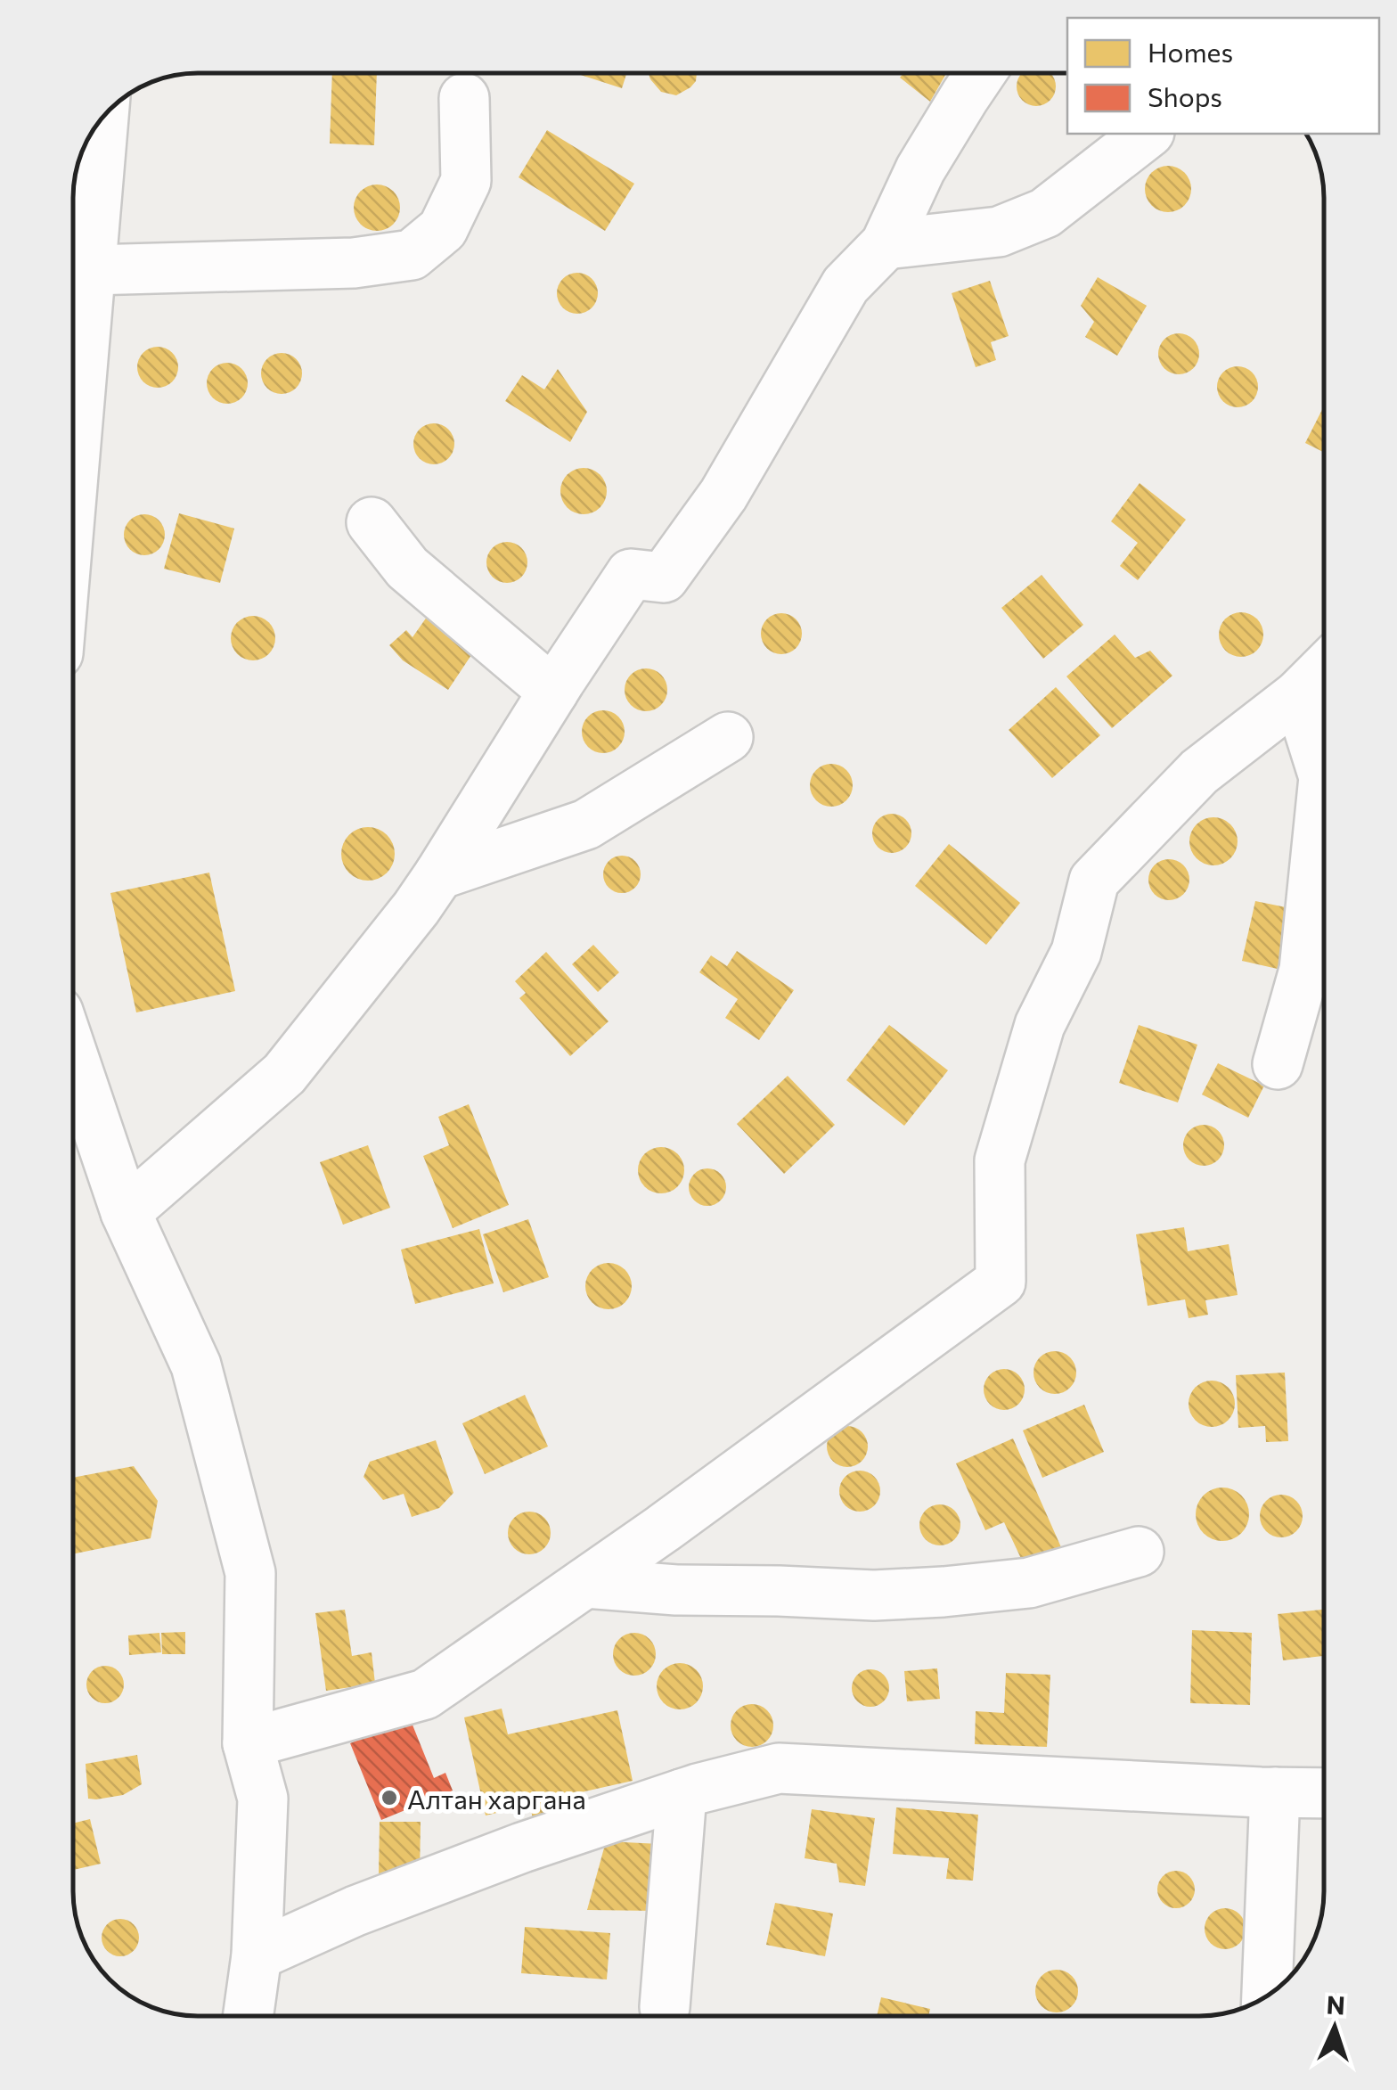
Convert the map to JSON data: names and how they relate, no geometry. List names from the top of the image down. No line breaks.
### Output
{"places":["Алтан харгана"],"legend":["Homes","Shops"],"north":"top"}
